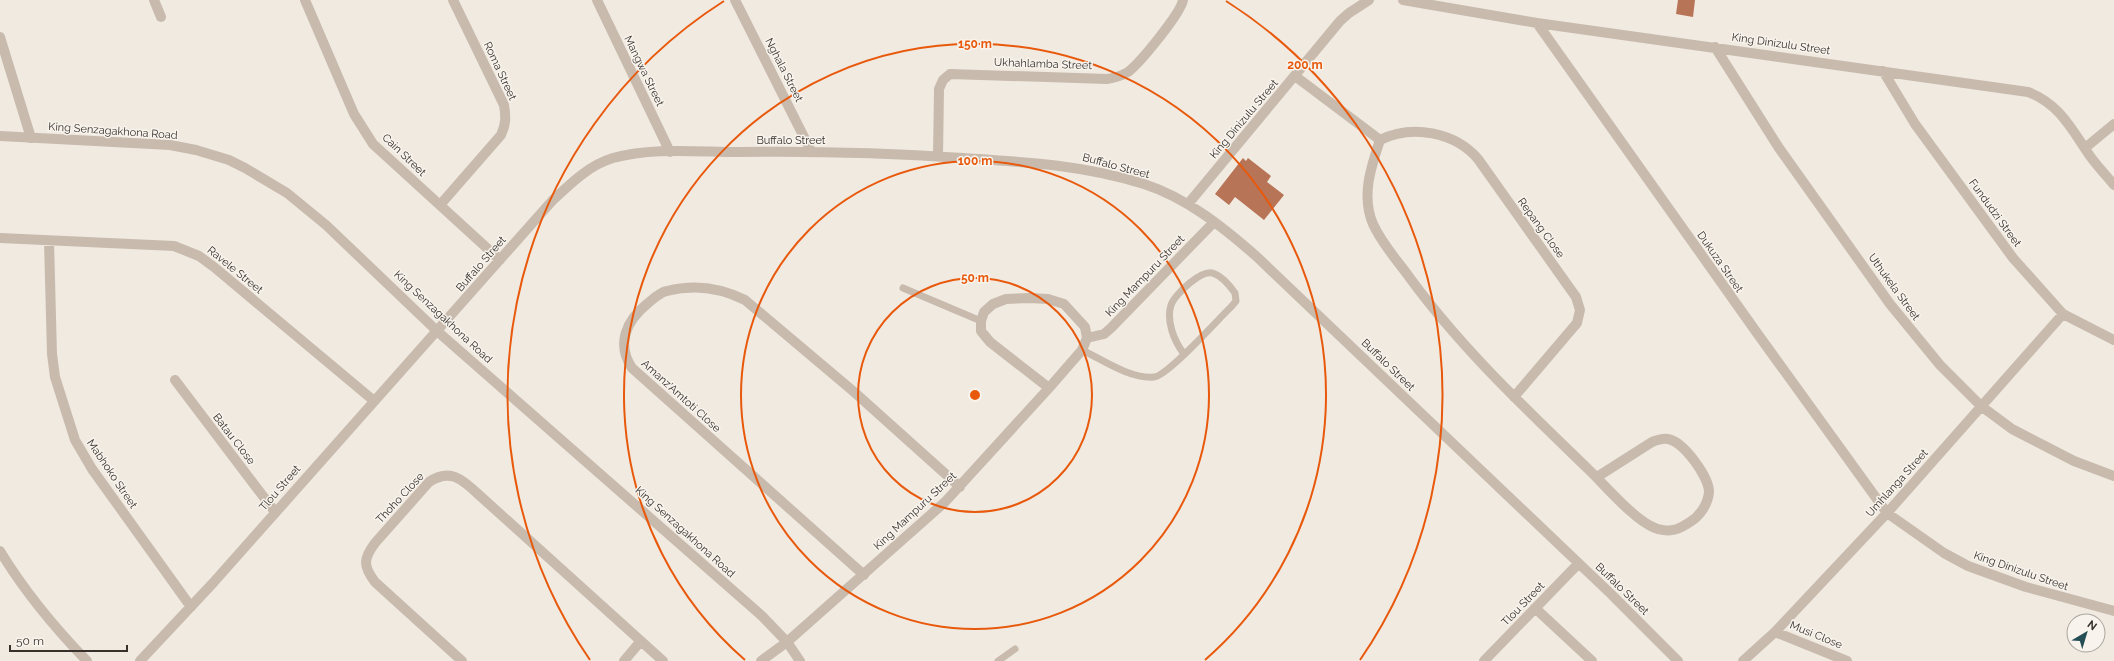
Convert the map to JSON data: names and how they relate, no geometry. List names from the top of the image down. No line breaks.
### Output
{"streets":{"street":["King Dinizulu Street","Ukhahlamba Street","Nghala Street","Roma Street","Mangwa Street","King Senzagakhona Road","Buffalo Street","Cain Street","Fundudzi Street","Repang Close","Dukuza Street","Ravele Street","King Mampuru Street","Uthukela Street","Amanz'Amtoti Close","Batau Close","Mabhoko Street","Umhlanga Street","Tlou Street","Thoho Close","Musi Close"]},"crossings":[["King Dinizulu Street","Buffalo Street"],["King Dinizulu Street","Fundudzi Street"],["King Dinizulu Street","Dukuza Street"],["King Dinizulu Street","Uthukela Street"],["King Dinizulu Street","Umhlanga Street"],["Ukhahlamba Street","Buffalo Street"],["Nghala Street","Buffalo Street"],["Roma Street","Cain Street"],["Mangwa Street","Buffalo Street"],["King Senzagakhona Road","Buffalo Street"],["King Senzagakhona Road","King Mampuru Street"],["King Senzagakhona Road","Tlou Street"],["Buffalo Street","Cain Street"],["Buffalo Street","King Mampuru Street"],["Buffalo Street","Tlou Street"],["Fundudzi Street","Umhlanga Street"],["Dukuza Street","Umhlanga Street"],["Ravele Street","Mabhoko Street"],["Ravele Street","Tlou Street"],["King Mampuru Street","Amanz'Amtoti Close"],["Uthukela Street","Umhlanga Street"],["Batau Close","Tlou Street"],["Mabhoko Street","Tlou Street"],["Umhlanga Street","Musi Close"]],"scale_bar":"50 m","north":"top right","rings":["150 m","200 m","100 m","50 m"]}
